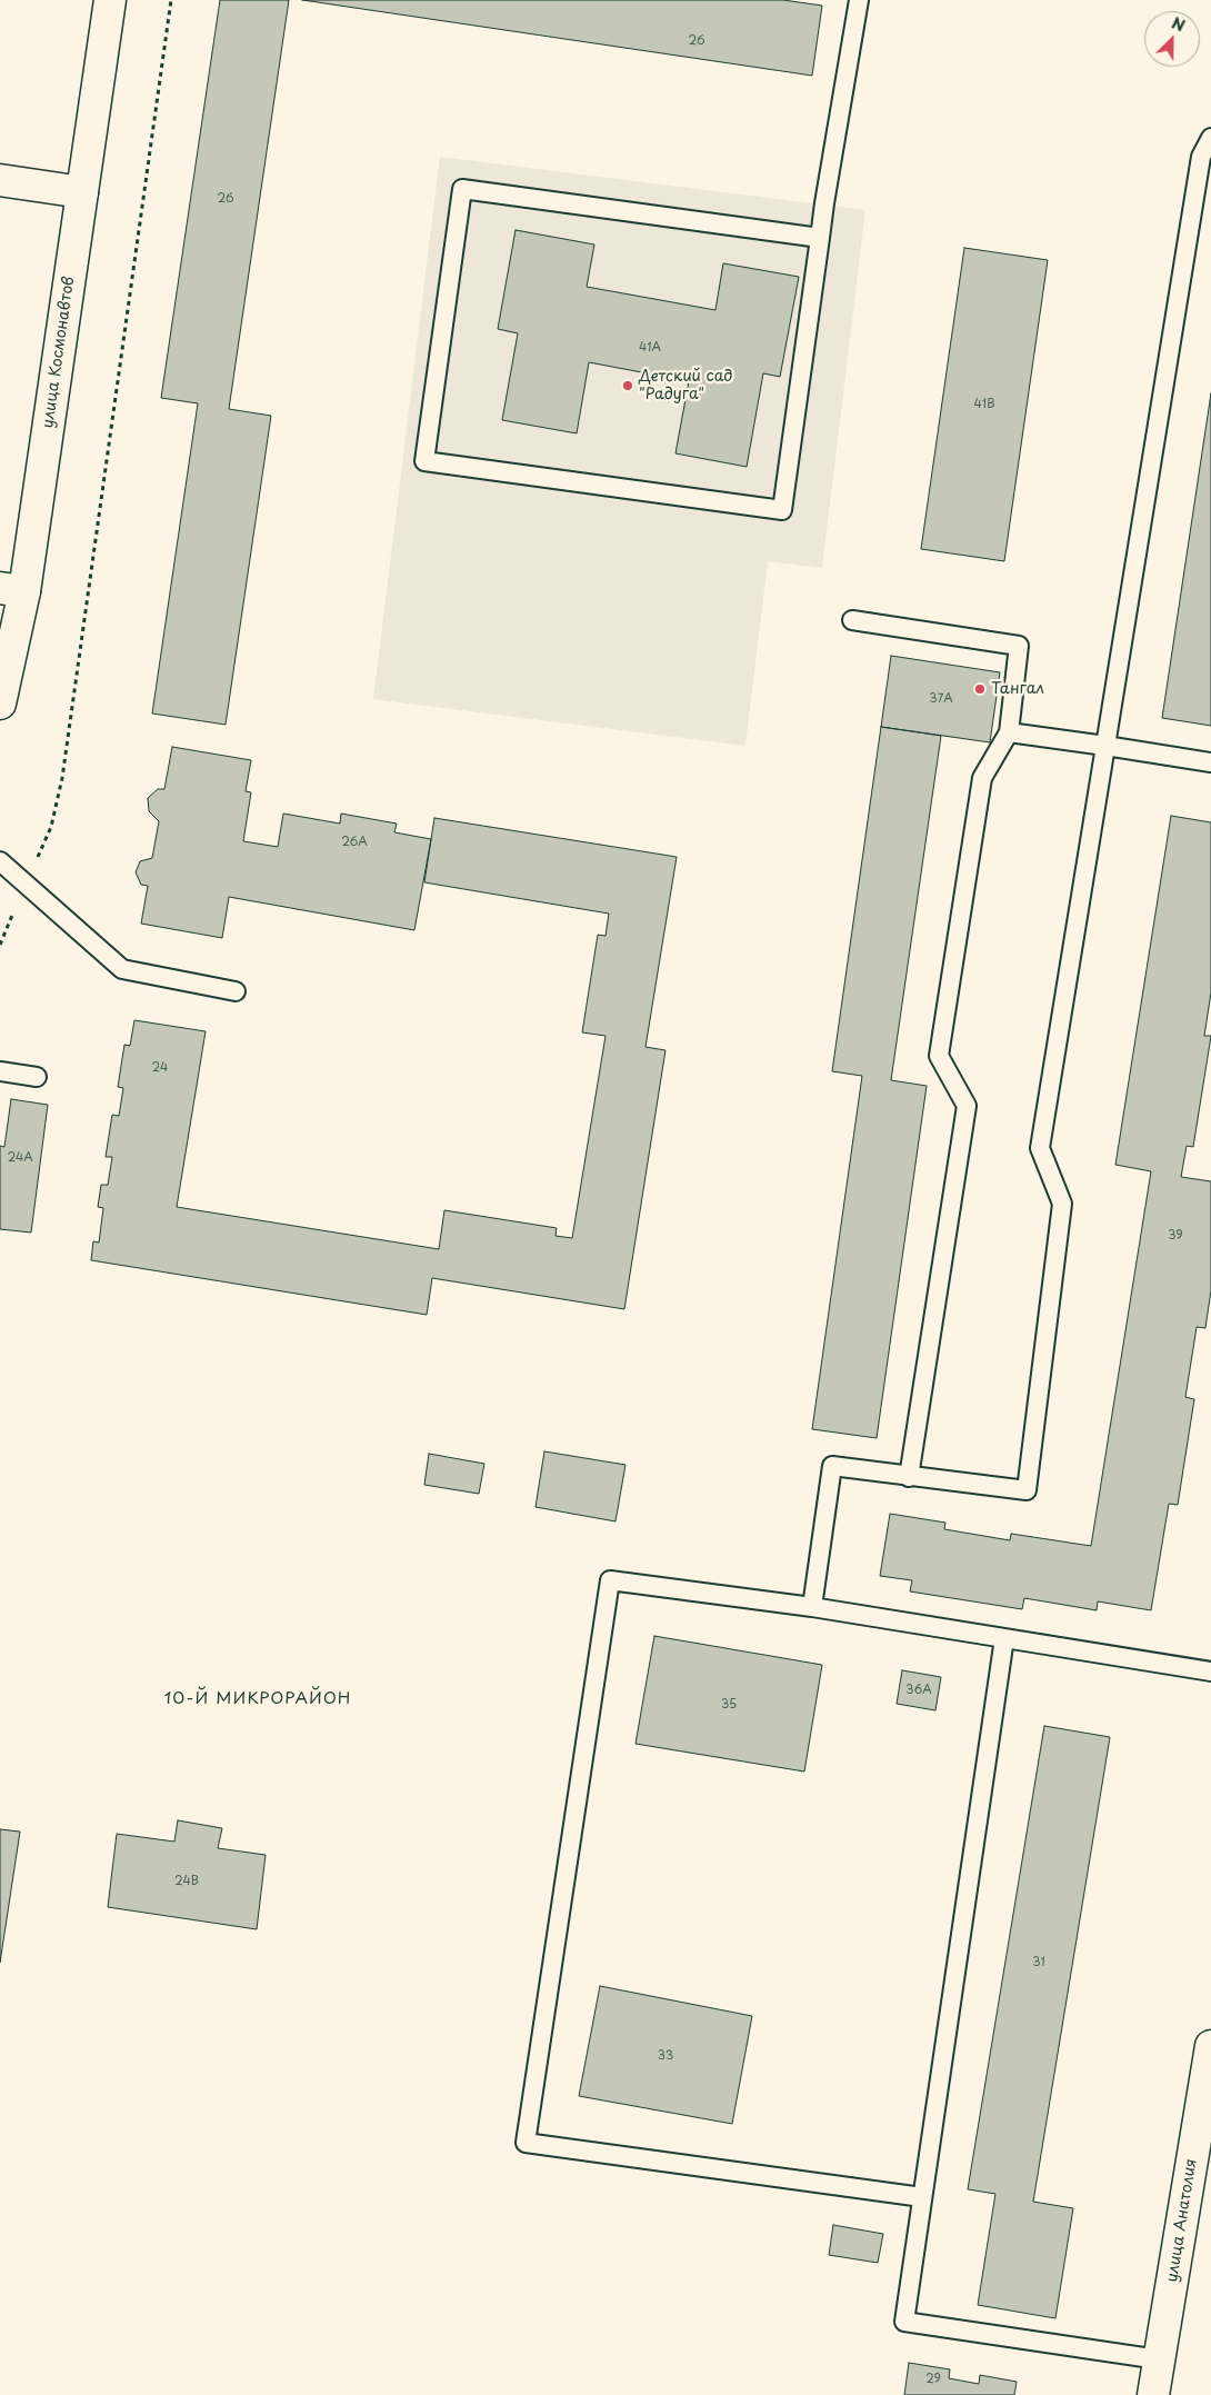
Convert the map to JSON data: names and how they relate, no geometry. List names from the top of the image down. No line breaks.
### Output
{"streets":{"street":["улица Космонавтов","улица Анатолия"]},"districts":["10-Й МИКРОРАЙОН"],"places":["Детский сад \"Радуга\"","Тангал"],"house_numbers":["26","26","41А","41В","37А","26А","24","24А","39","36А","35","24В","31","33","29"],"north":"top right"}
